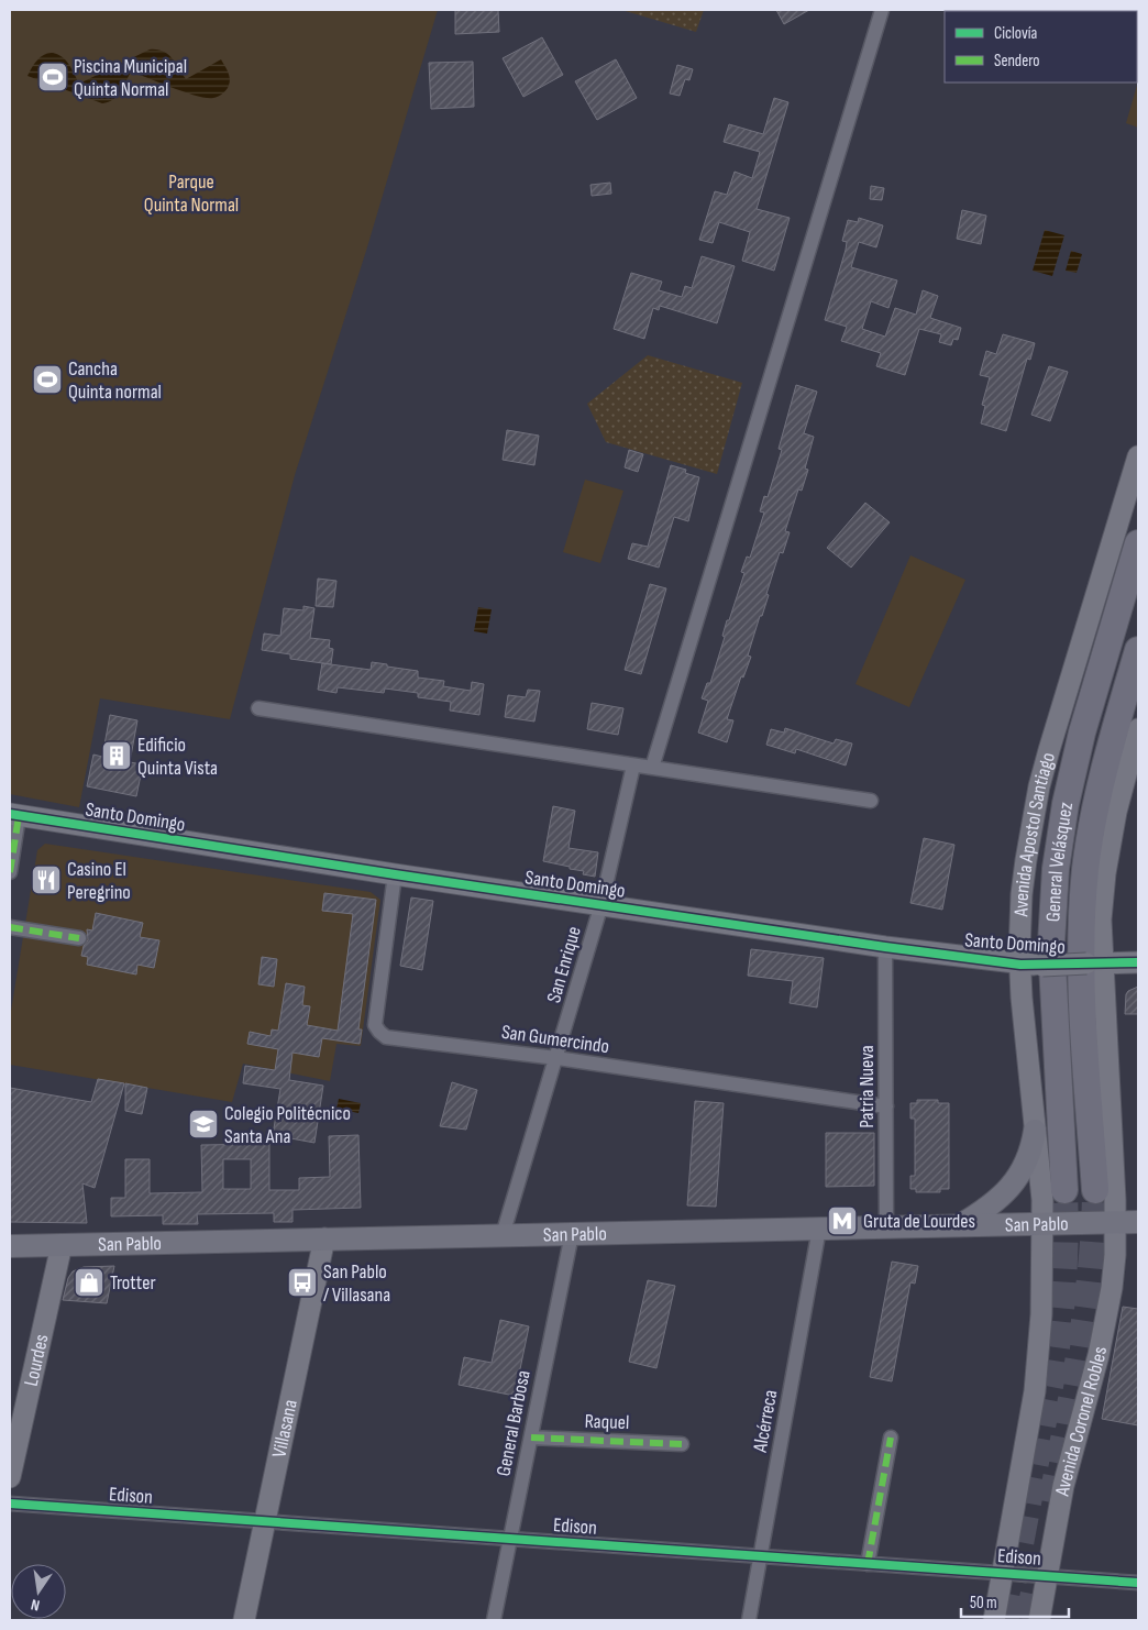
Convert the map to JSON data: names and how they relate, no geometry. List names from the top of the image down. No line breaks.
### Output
{"streets":{"highway":["General Velásquez"],"main road":["Santo Domingo","Avenida Apostol Santiago","San Pablo","Lourdes","Avenida Coronel Robles","Villasana"],"street":["San Enrique","San Gumercindo","Patria Nueva","Alcérreca","Raquel","General Barbosa","Edison"]},"crossings":[["Santo Domingo","Avenida Apostol Santiago"],["Santo Domingo","San Enrique"],["Santo Domingo","San Gumercindo"],["Santo Domingo","Patria Nueva"],["Avenida Apostol Santiago","San Pablo"],["San Enrique","San Gumercindo"],["San Enrique","San Pablo"],["San Gumercindo","Patria Nueva"],["Patria Nueva","San Pablo"],["San Pablo","Lourdes"],["San Pablo","Alcérreca"],["San Pablo","Avenida Coronel Robles"],["San Pablo","General Barbosa"],["San Pablo","Villasana"],["Alcérreca","Edison"],["Avenida Coronel Robles","Edison"],["Raquel","General Barbosa"],["General Barbosa","Edison"],["Villasana","Edison"]],"parks":["Parque Quinta Normal"],"places":{"sports":["Piscina Municipal Quinta Normal","Cancha Quinta normal"],"building":["Edificio Quinta Vista"],"restaurant":["Casino El Peregrino"],"school or university":["Colegio Politécnico Santa Ana"],"metro station":["Gruta de Lourdes"],"shop":["Trotter"],"bus stop":["San Pablo / Villasana"]},"legend":["Ciclovía","Sendero"],"scale_bar":"50 m","north":"bottom"}
